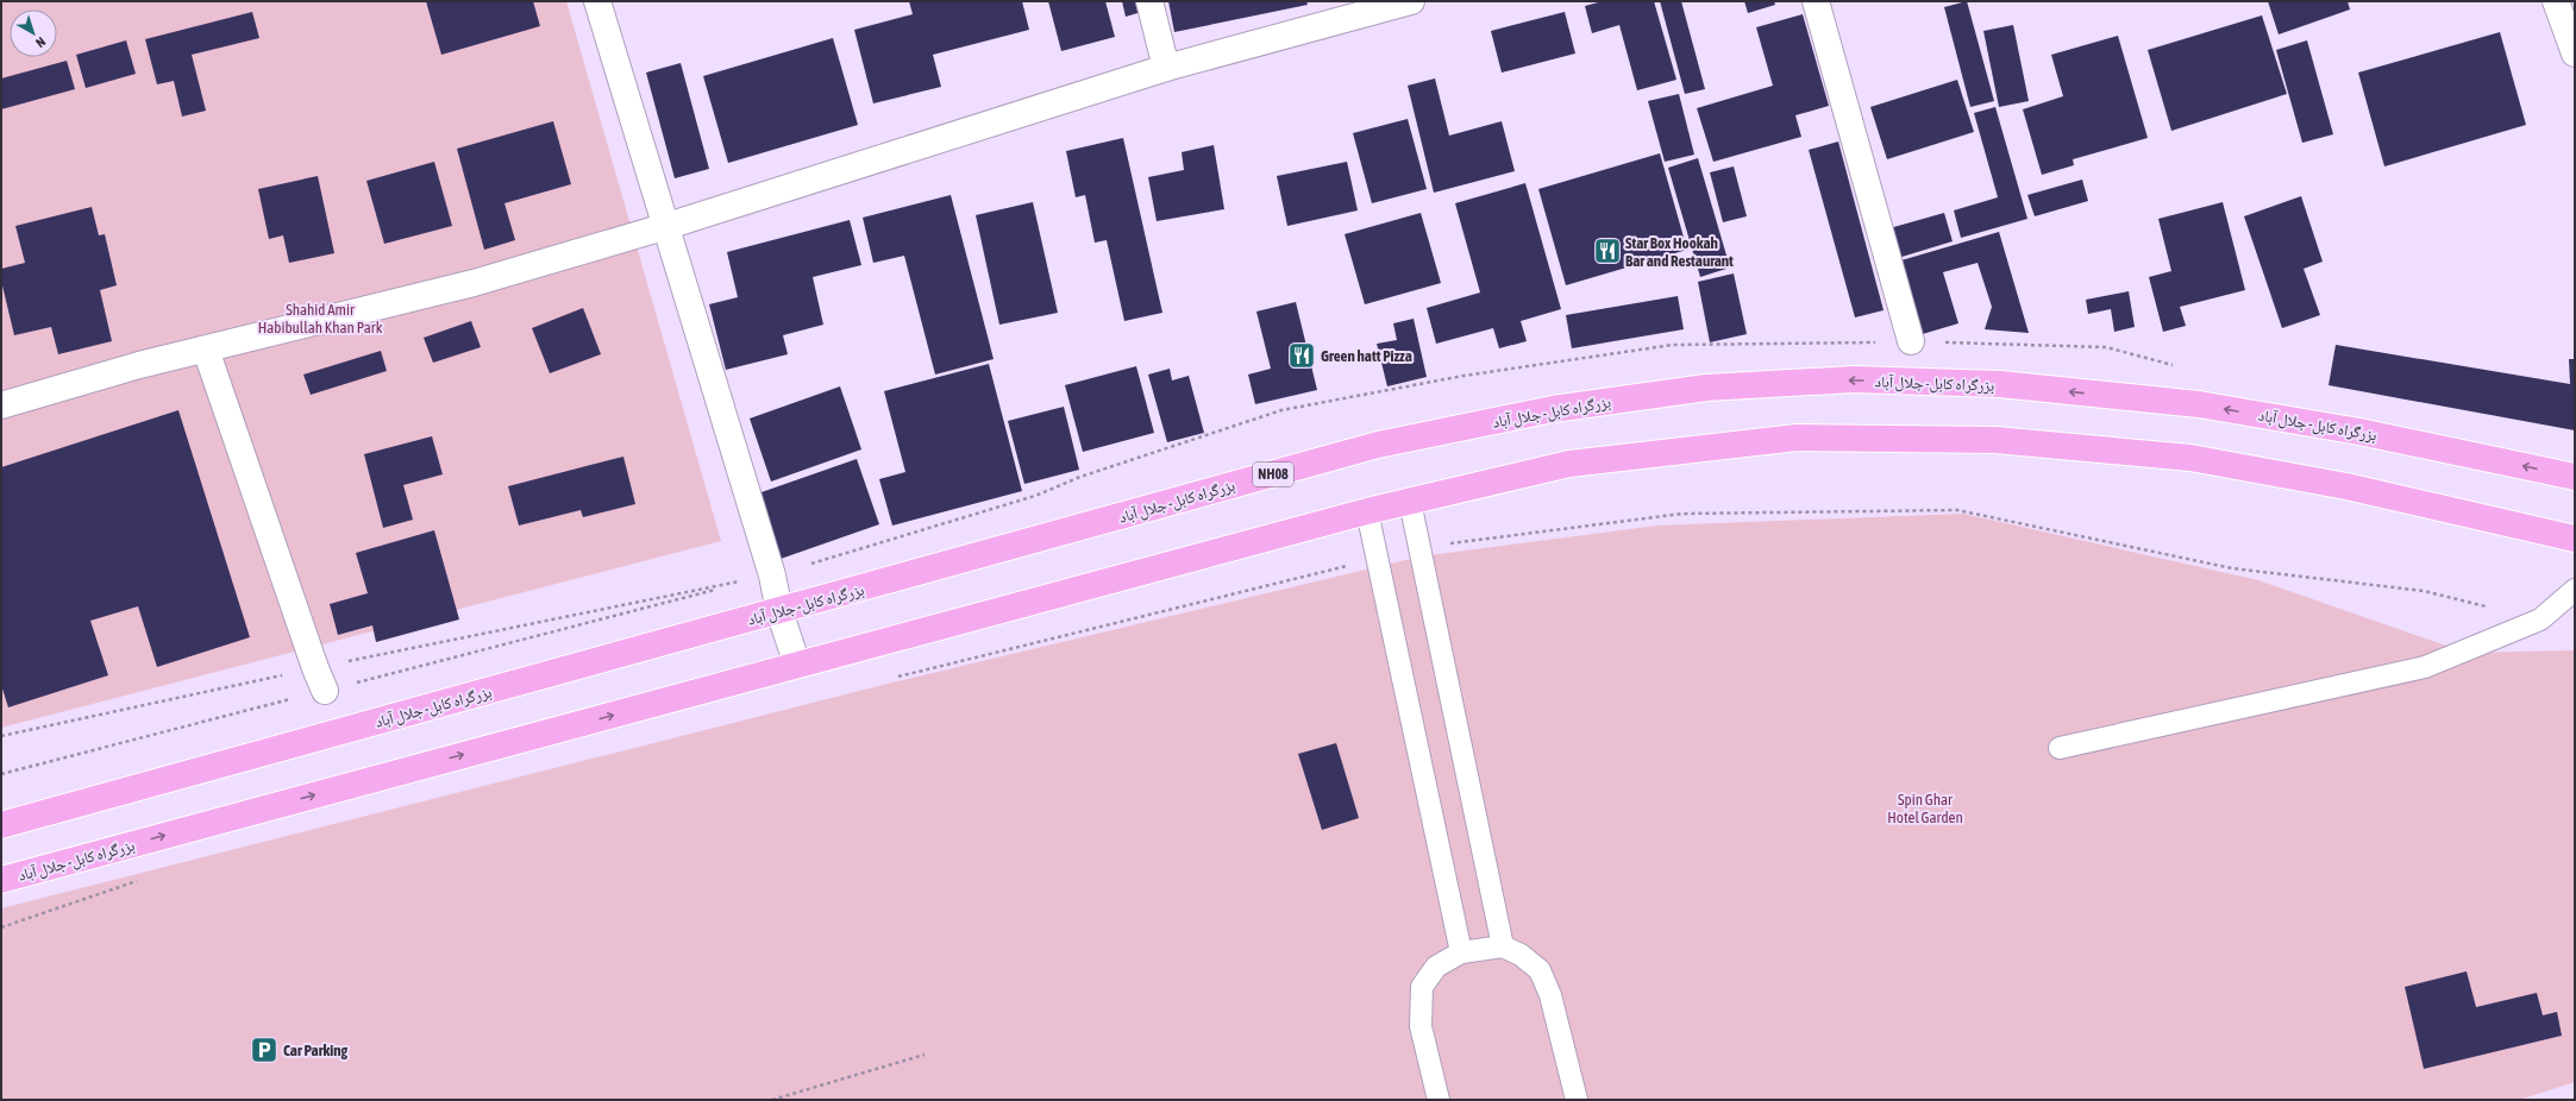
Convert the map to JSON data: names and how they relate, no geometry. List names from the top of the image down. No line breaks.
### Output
{"streets":{"highway":["بزرگراه کابل- جلال آباد","NH08"]},"parks":["Shahid Amir Habibullah Khan Park","Spin Ghar Hotel Garden"],"places":{"restaurant":["Star Box Hookah Bar and Restaurant","Green hatt Pizza"],"parking":["Car Parking"]},"north":"bottom right"}
